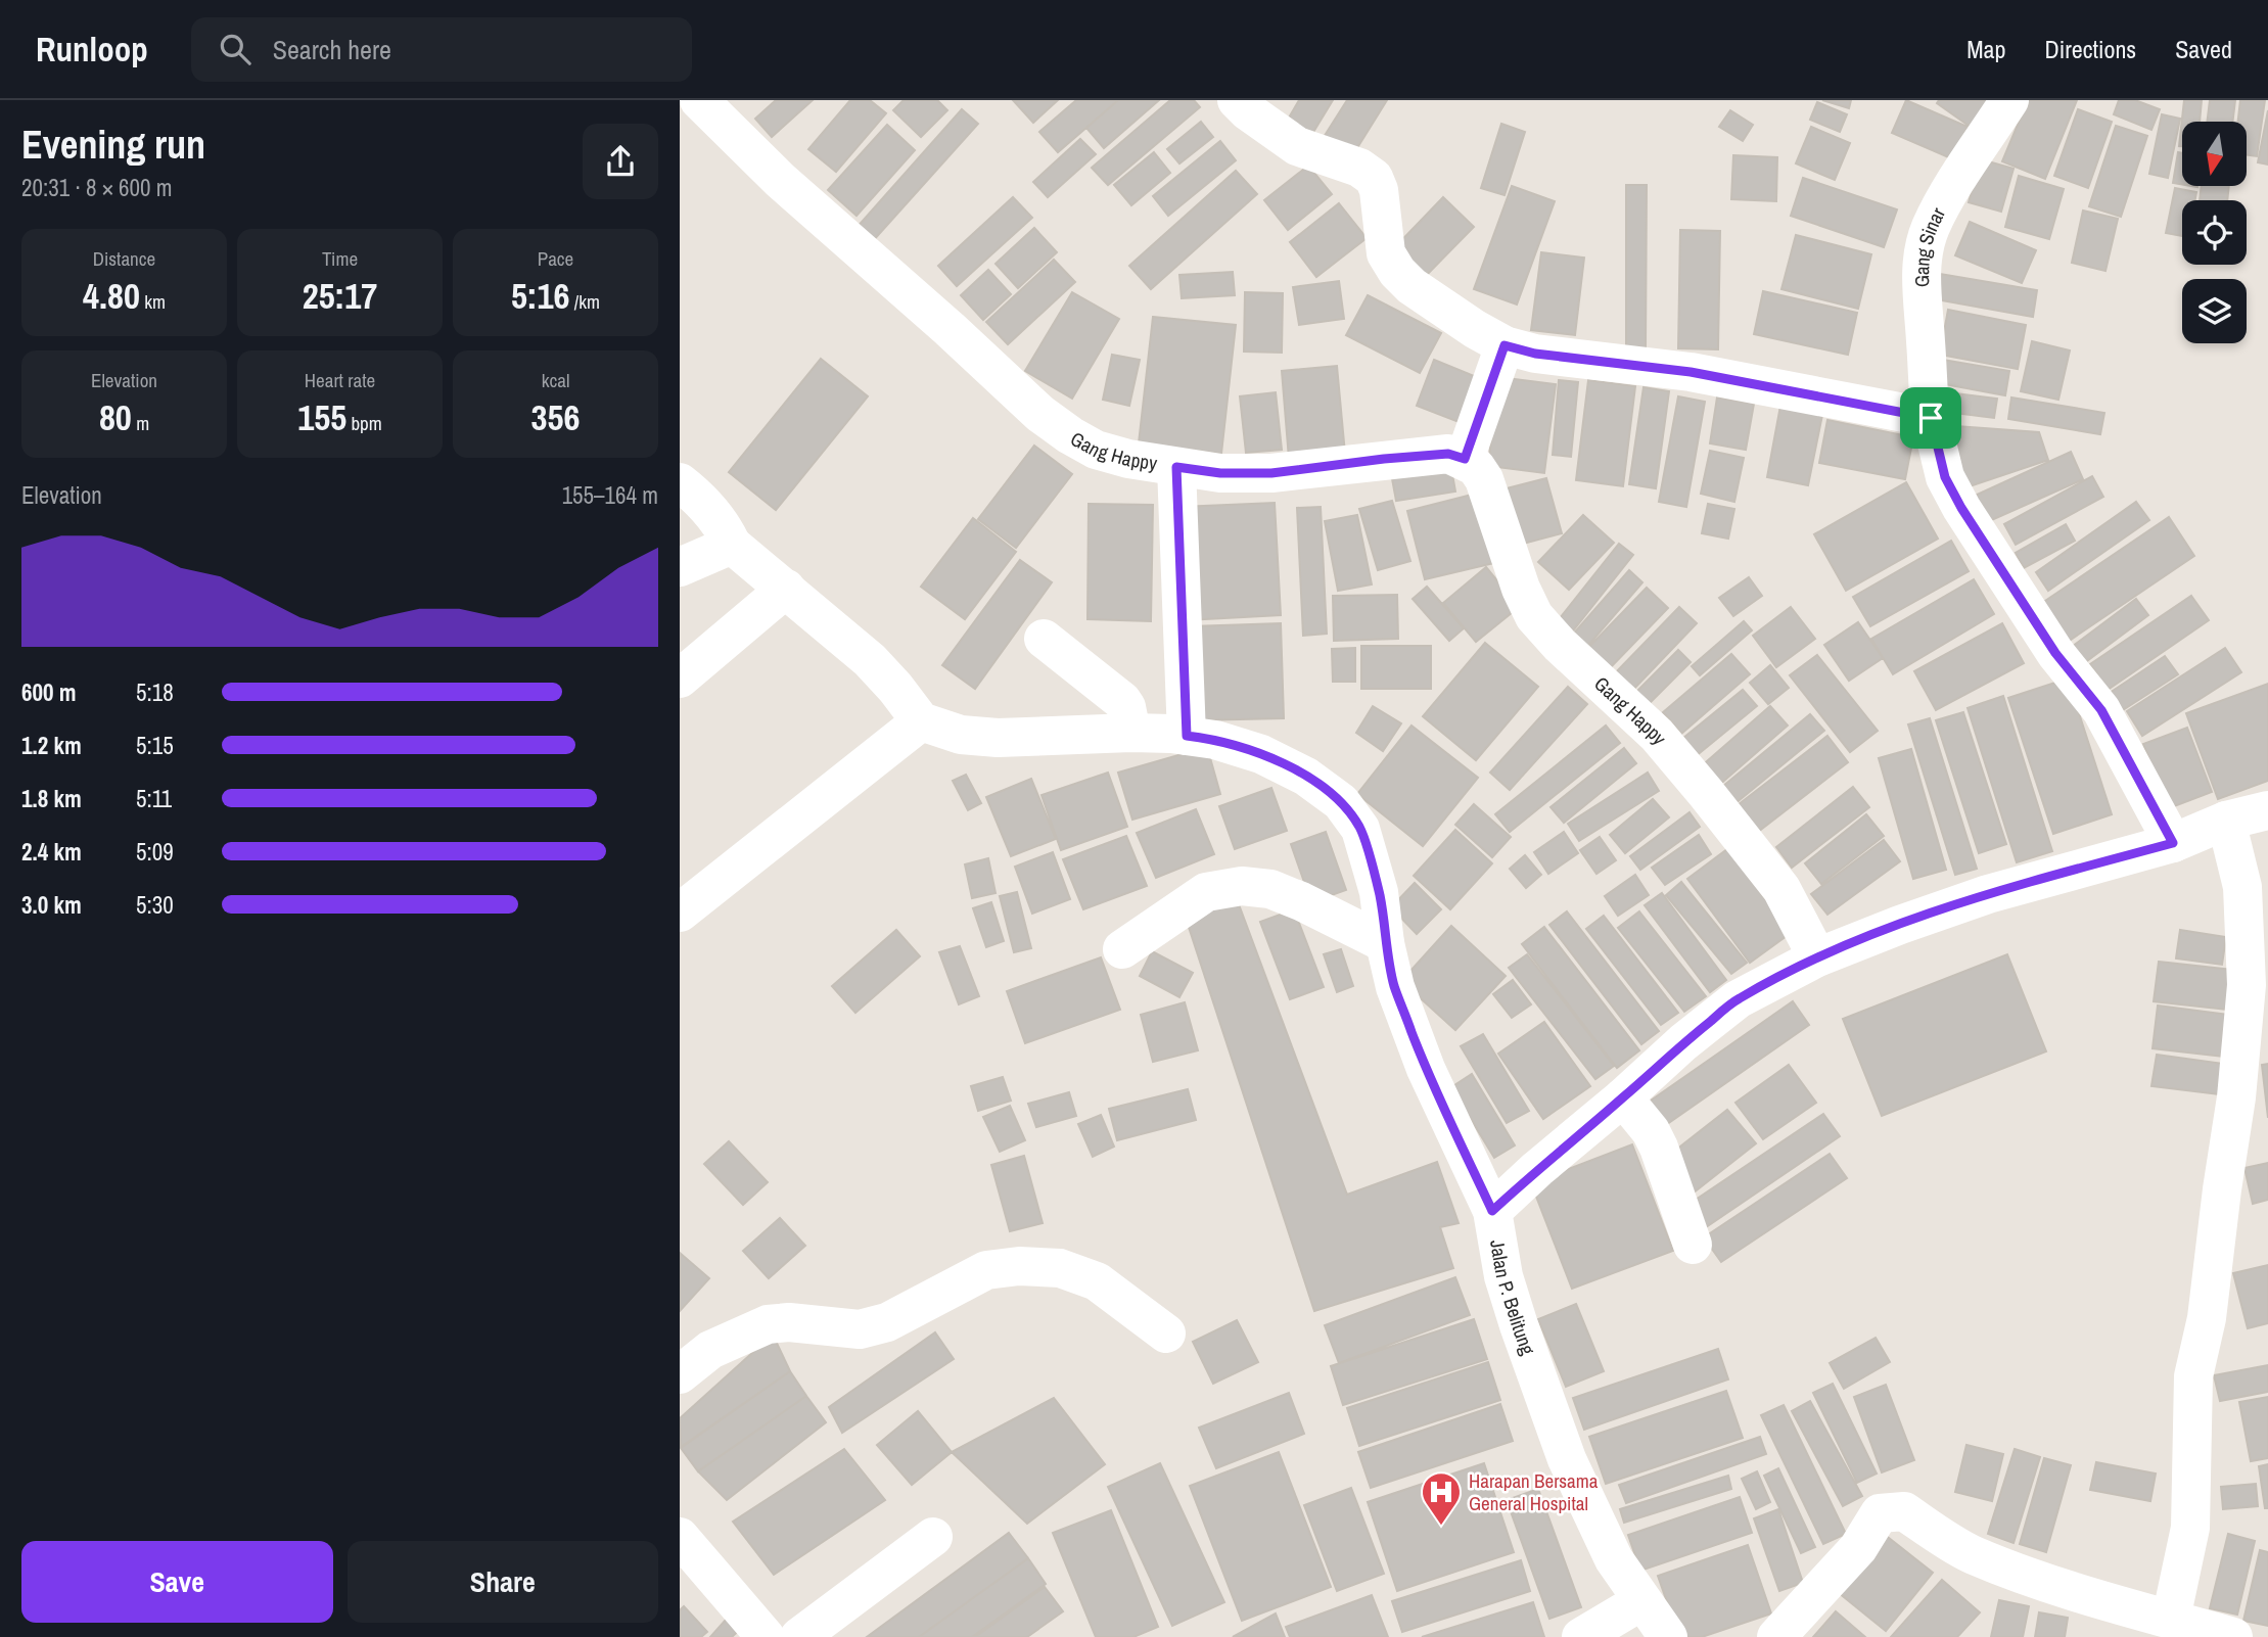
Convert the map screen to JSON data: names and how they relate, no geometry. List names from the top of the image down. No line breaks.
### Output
{"streets":{"street":["Gang Sinar","Gang Happy","Jalan P. Belitung"]},"crossings":[["Gang Sinar","Jalan P. Belitung"],["Gang Happy","Jalan P. Belitung"]],"places":{"hospital":["Harapan Bersama General Hospital"]},"north":"bottom","page":{"header":"Runloop","search":"Search here","nav":["Map","Directions","Saved"],"heading":["Evening run","20:31 · 8 × 600 m"],"stats":[["Distance","4.80 km"],["Time","25:17"],["Pace","5:16 /km"],["Elevation","80 m"],["Heart rate","155 bpm"],["kcal","356"]],"chart":["Elevation","155–164 m"],"list":[{"name":"600 m","note":"5:18"},{"name":"1.2 km","note":"5:15"},{"name":"1.8 km","note":"5:11"},{"name":"2.4 km","note":"5:09"},{"name":"3.0 km","note":"5:30"}],"buttons":["Save","Share"]}}
